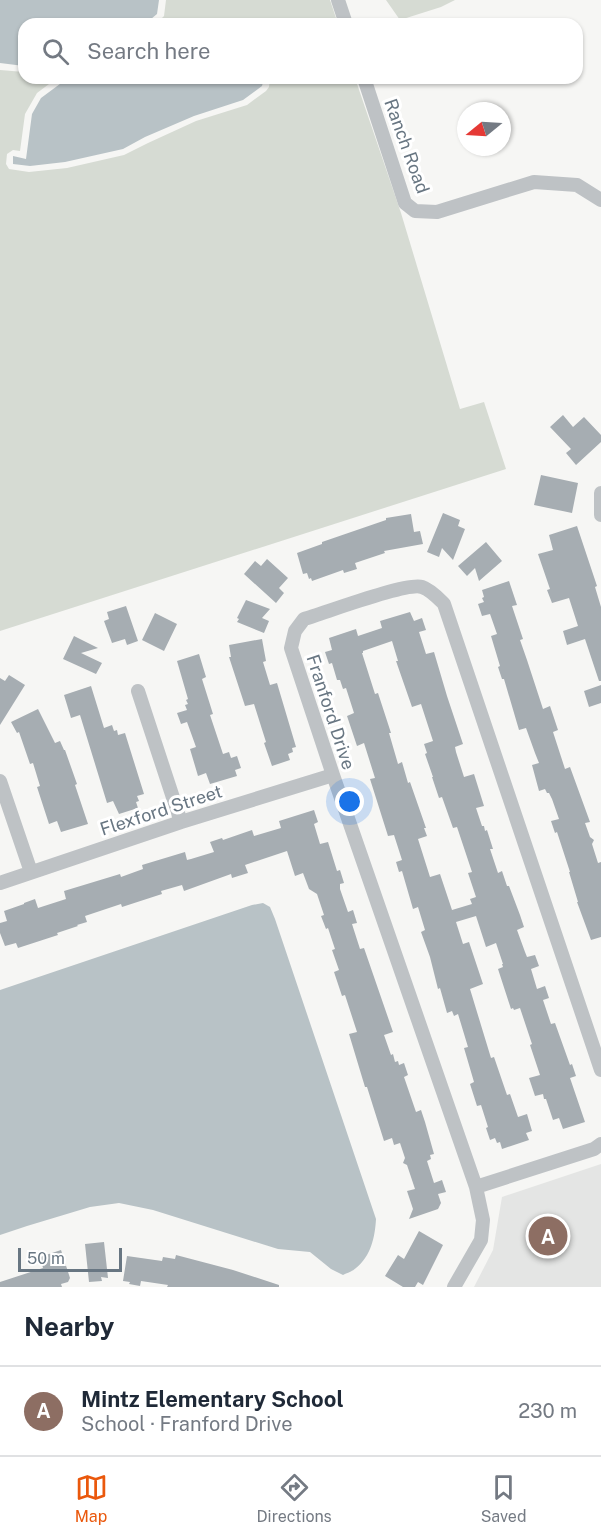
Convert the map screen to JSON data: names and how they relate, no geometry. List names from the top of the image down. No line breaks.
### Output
{"streets":{"street":["Ranch Road","Franford Drive","Flexford Street"]},"crossings":[["Franford Drive","Flexford Street"]],"scale_bar":"50 m","north":"left","page":{"search":"Search here","pins":"A","scale":"50 m","heading":"Nearby","list":[{"mark":"A","name":"Mintz Elementary School","note":"School · Franford Drive","value":"230 m"}],"nav":["Map","Directions","Saved"]}}
